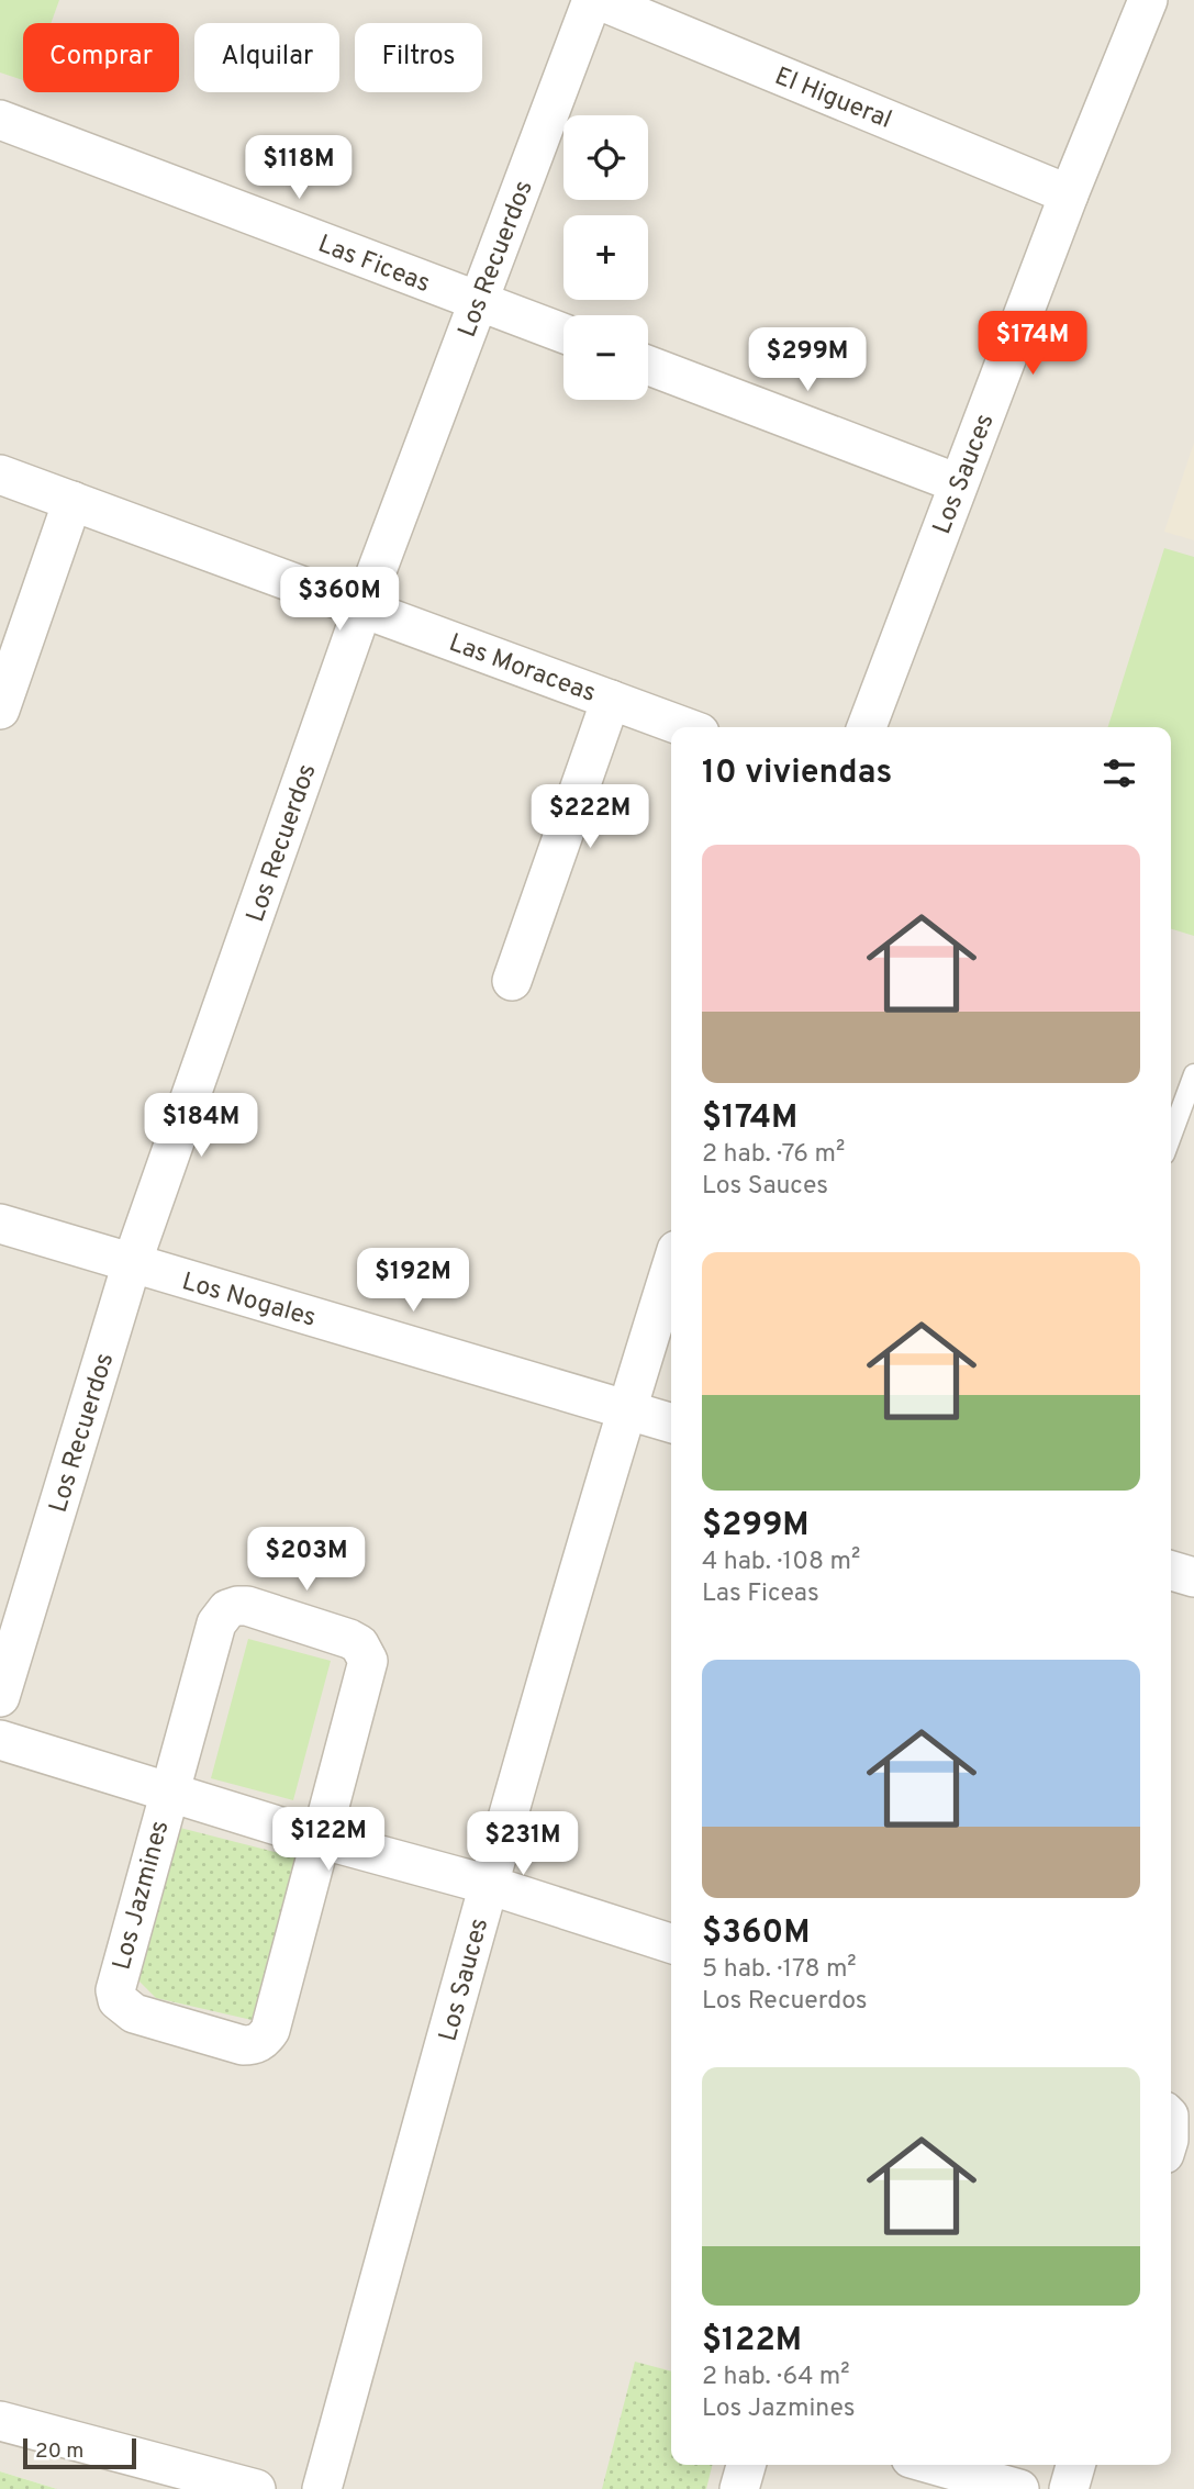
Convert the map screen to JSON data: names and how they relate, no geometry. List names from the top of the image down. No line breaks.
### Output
{"streets":{"street":["El Higueral","Los Recuerdos","Las Ficeas","Los Sauces","Las Moraceas","Los Nogales","Los Jazmines"]},"crossings":[["El Higueral","Los Sauces"],["Los Recuerdos","Las Ficeas"],["Los Recuerdos","Las Moraceas"],["Los Recuerdos","Los Nogales"],["Los Sauces","Los Nogales"],["Los Sauces","Los Jazmines"]],"scale_bar":"20 m","page":{"chip":["Comprar","Alquilar","Filtros"],"map_buttons":["+","−"],"price":["$118M","$174M","$299M","$360M","$222M","$184M","$192M","$203M","$122M","$231M"],"heading":"10 viviendas","list":[{"name":"$174M","note":"2 hab. · 76 m² · Los Sauces"},{"name":"$299M","note":"4 hab. · 108 m² · Las Ficeas"},{"name":"$360M","note":"5 hab. · 178 m² · Los Recuerdos"},{"name":"$122M","note":"2 hab. · 64 m² · Los Jazmines"}],"scale":"20 m"}}
